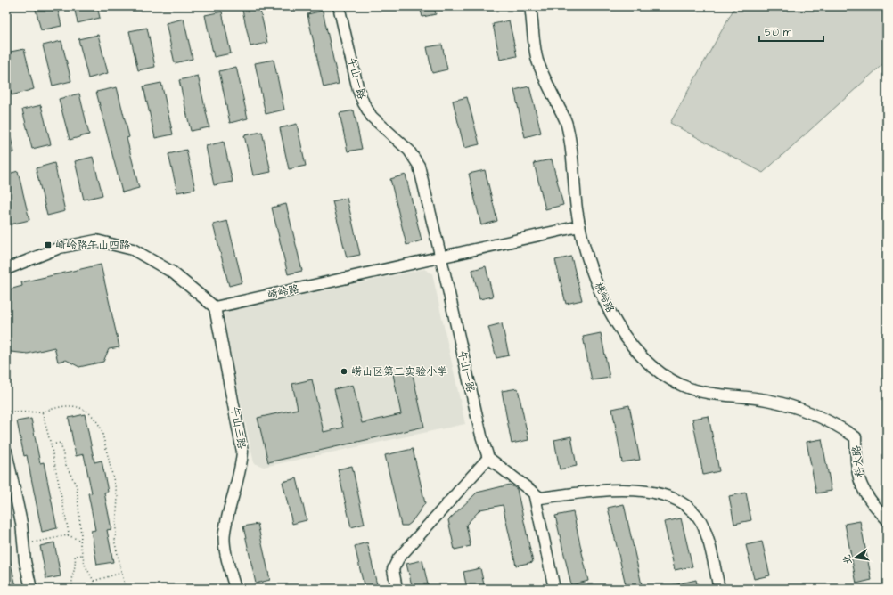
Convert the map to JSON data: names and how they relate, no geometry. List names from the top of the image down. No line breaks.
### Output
{"streets":{"street":["午山一路","崎岭路","桃岭路","午山三路","科大路"]},"crossings":[["午山一路","崎岭路"],["崎岭路","桃岭路"],["崎岭路","午山三路"],["桃岭路","科大路"]],"places":{"transit":["崎岭路午山四路"],"other":["崂山区第三实验小学"]},"scale_bar":"50 m","north":"left"}
